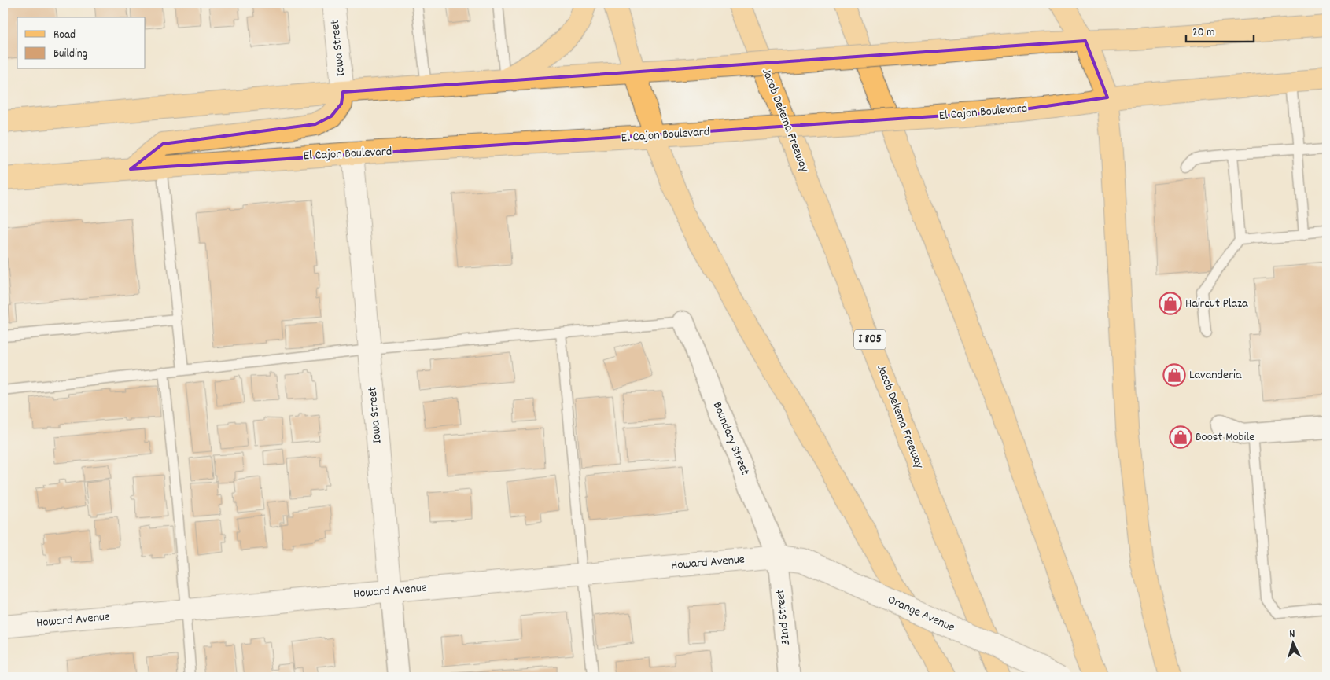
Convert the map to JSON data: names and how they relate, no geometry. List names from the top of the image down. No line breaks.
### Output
{"streets":{"main road":["El Cajon Boulevard","Jacob Dekema Freeway","I 805"],"street":["Iowa Street","Boundary Street","Howard Avenue","Orange Avenue","32nd Street"]},"crossings":[["Iowa Street","El Cajon Boulevard"],["Iowa Street","Howard Avenue"],["Boundary Street","Howard Avenue"],["Boundary Street","Orange Avenue"],["Boundary Street","32nd Street"],["Howard Avenue","Orange Avenue"],["Howard Avenue","32nd Street"],["Orange Avenue","32nd Street"]],"places":{"shop":["Haircut Plaza","Lavanderia","Boost Mobile"]},"legend":["Road","Building"],"scale_bar":"20 m","north":"top"}
